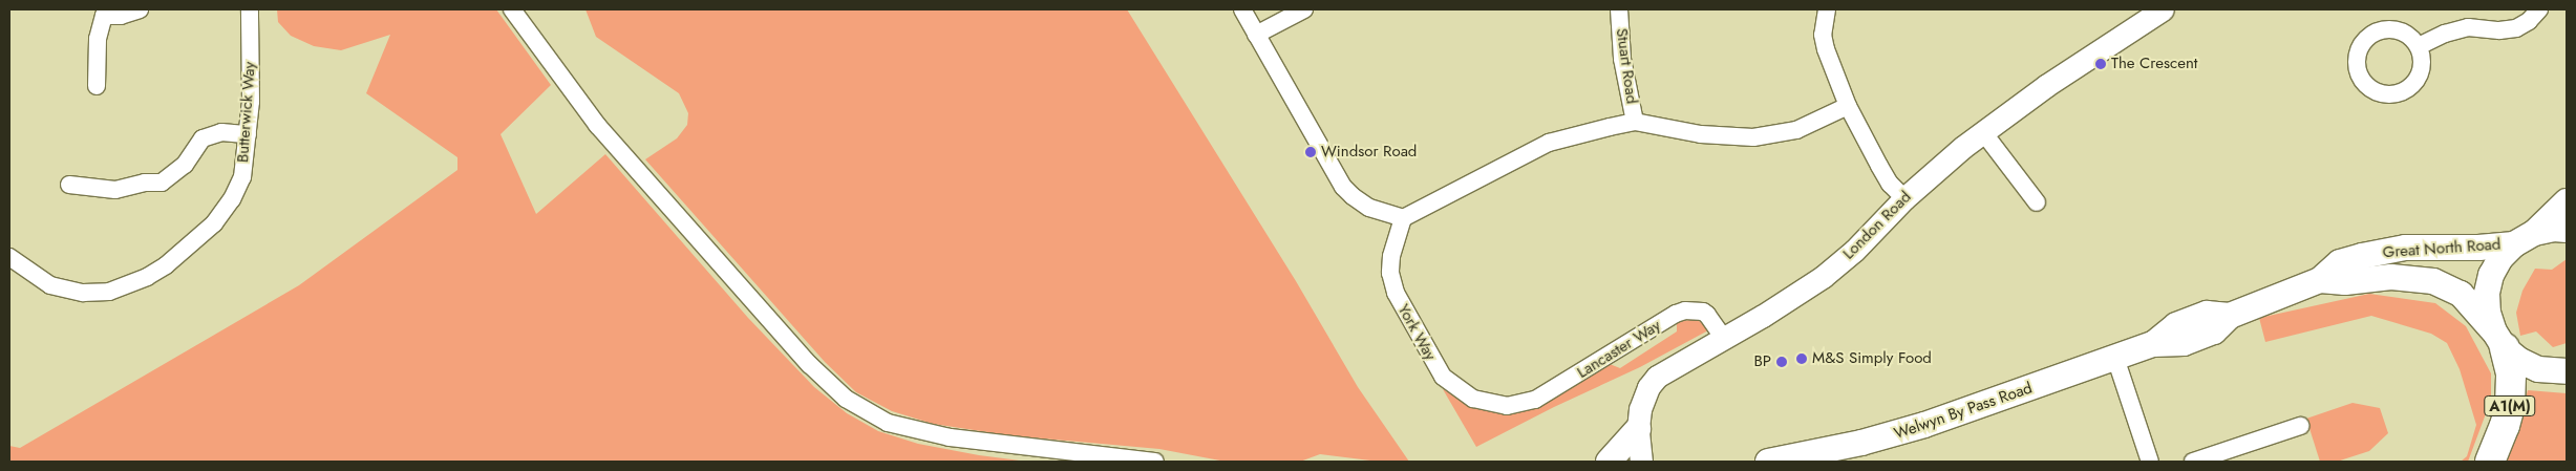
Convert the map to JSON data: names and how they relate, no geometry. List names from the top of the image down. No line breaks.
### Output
{"streets":{"highway":["A1(M)"],"main road":["Great North Road","Welwyn By Pass Road"],"street":["Stuart Road","Butterwick Way","London Road","York Way","Lancaster Way"]},"crossings":[["London Road","Lancaster Way"],["Great North Road","A1(M)"],["Great North Road","Welwyn By Pass Road"],["York Way","Lancaster Way"]],"places":["The Crescent","Windsor Road","M&S Simply Food","BP"]}
